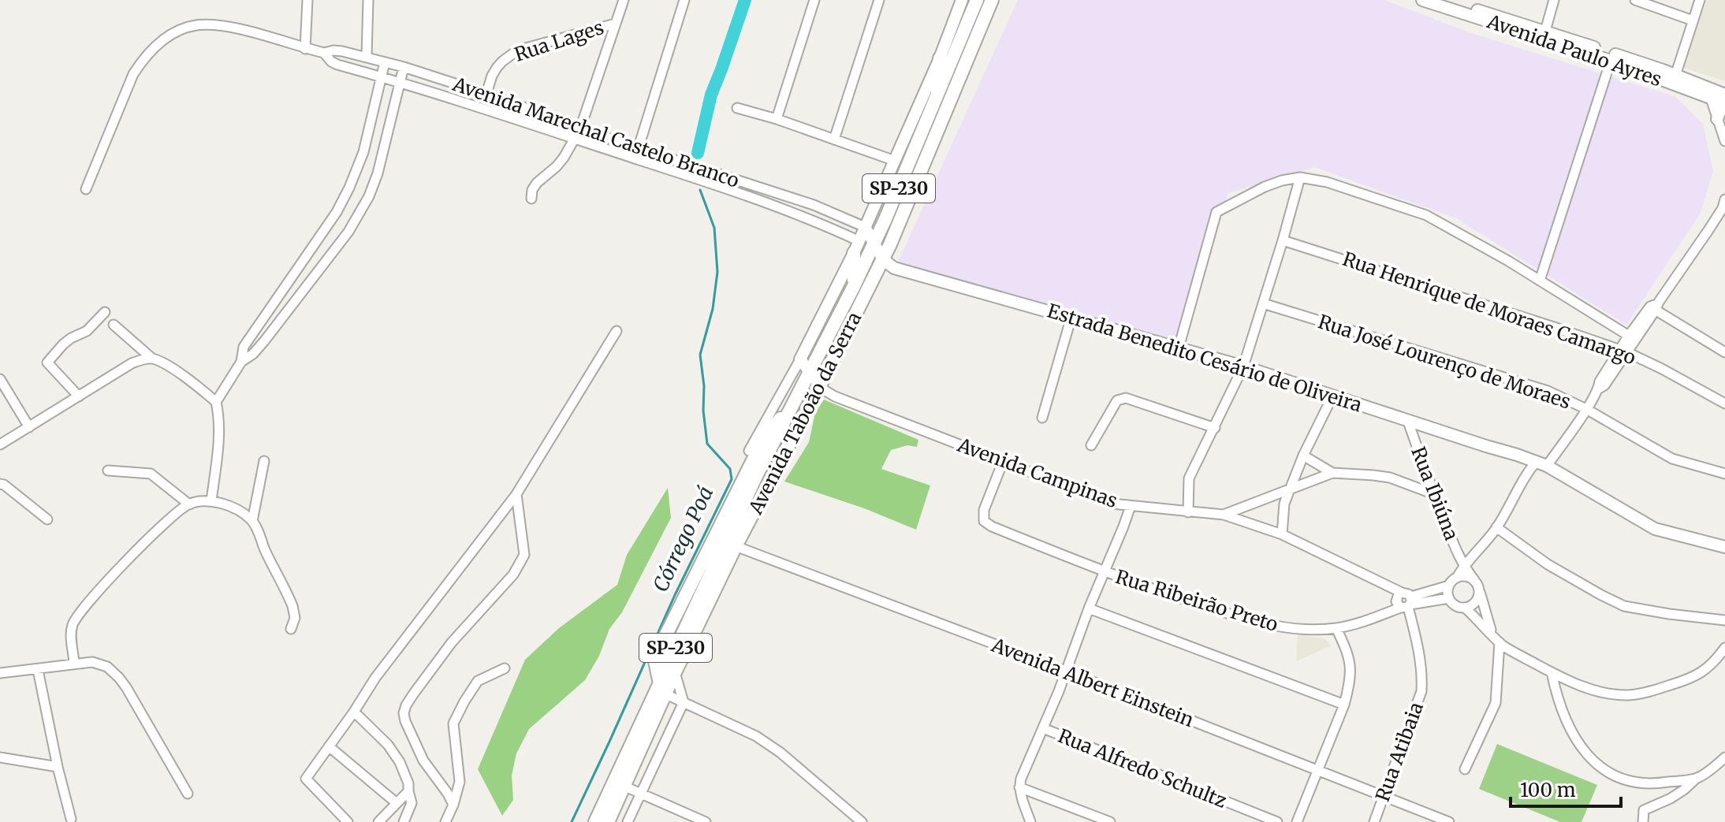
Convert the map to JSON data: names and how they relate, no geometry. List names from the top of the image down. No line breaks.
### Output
{"streets":{"highway":["SP-230","Avenida Taboão da Serra"],"main road":["Avenida Paulo Ayres","Estrada Benedito Cesário de Oliveira"],"street":["Rua Lages","Avenida Marechal Castelo Branco","Rua Henrique de Moraes Camargo","Rua José Lourenço de Moraes","Avenida Campinas","Rua Ibiúna","Rua Ribeirão Preto","Avenida Albert Einstein","Rua Atibaia","Rua Alfredo Schultz"]},"crossings":[["Rua Lages","Avenida Marechal Castelo Branco"],["Estrada Benedito Cesário de Oliveira","Avenida Taboão da Serra"],["Estrada Benedito Cesário de Oliveira","Rua Ibiúna"],["Avenida Taboão da Serra","Avenida Campinas"],["Avenida Taboão da Serra","Avenida Albert Einstein"],["Avenida Campinas","Rua Ribeirão Preto"],["Avenida Campinas","Rua Atibaia"],["Rua Ribeirão Preto","Rua Atibaia"],["Avenida Albert Einstein","Rua Atibaia"]],"water":["Córrego Poá"],"scale_bar":"100 m"}
